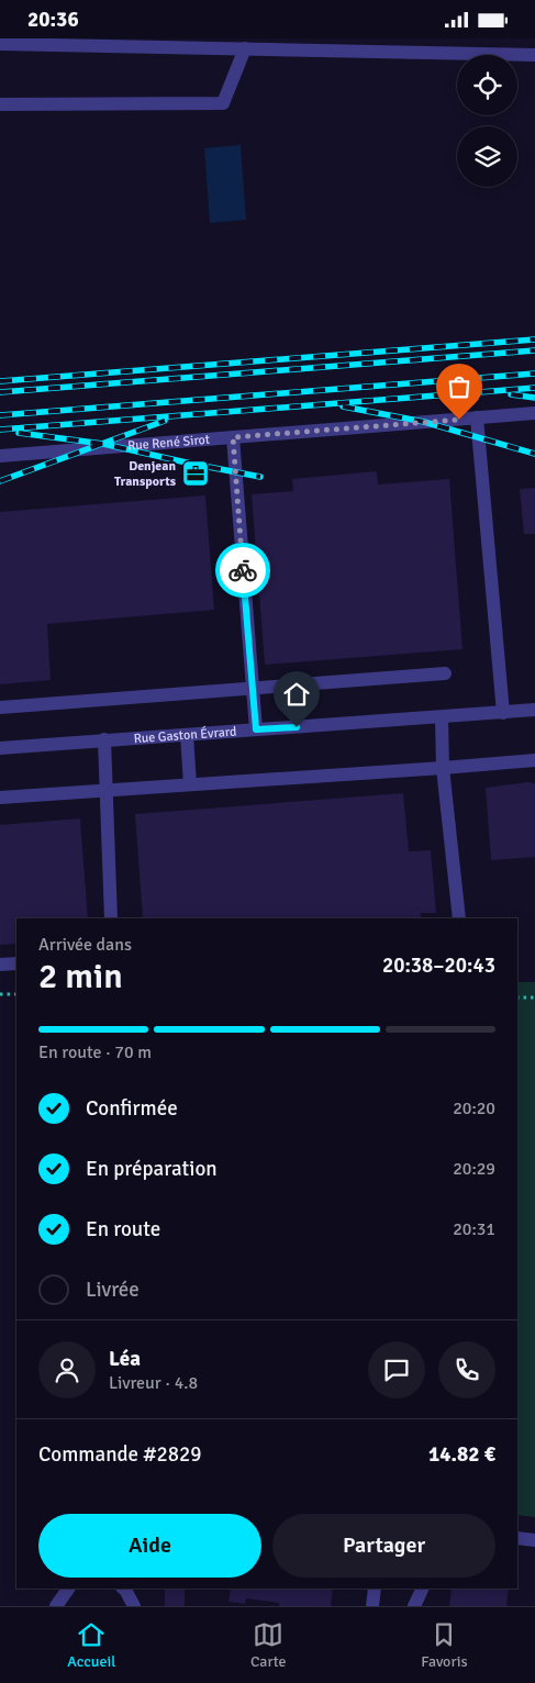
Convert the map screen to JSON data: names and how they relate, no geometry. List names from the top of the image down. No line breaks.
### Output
{"streets":{"street":["Rue René Sirot","Rue Gaston Évrard"]},"places":{"office":["Denjean Transports"]},"page":{"status":"20:36","heading":["2 min","Arrivée dans","20:38–20:43"],"panel":["Léa","Livreur · 4.8","Commande #2829","14.82 €"],"bar":"En route · 70 m","list":[["Confirmée","20:20"],["En préparation","20:29"],["En route","20:31"],"Livrée"],"buttons":["Aide","Partager"],"tabs":["Accueil","Carte","Favoris"]}}
